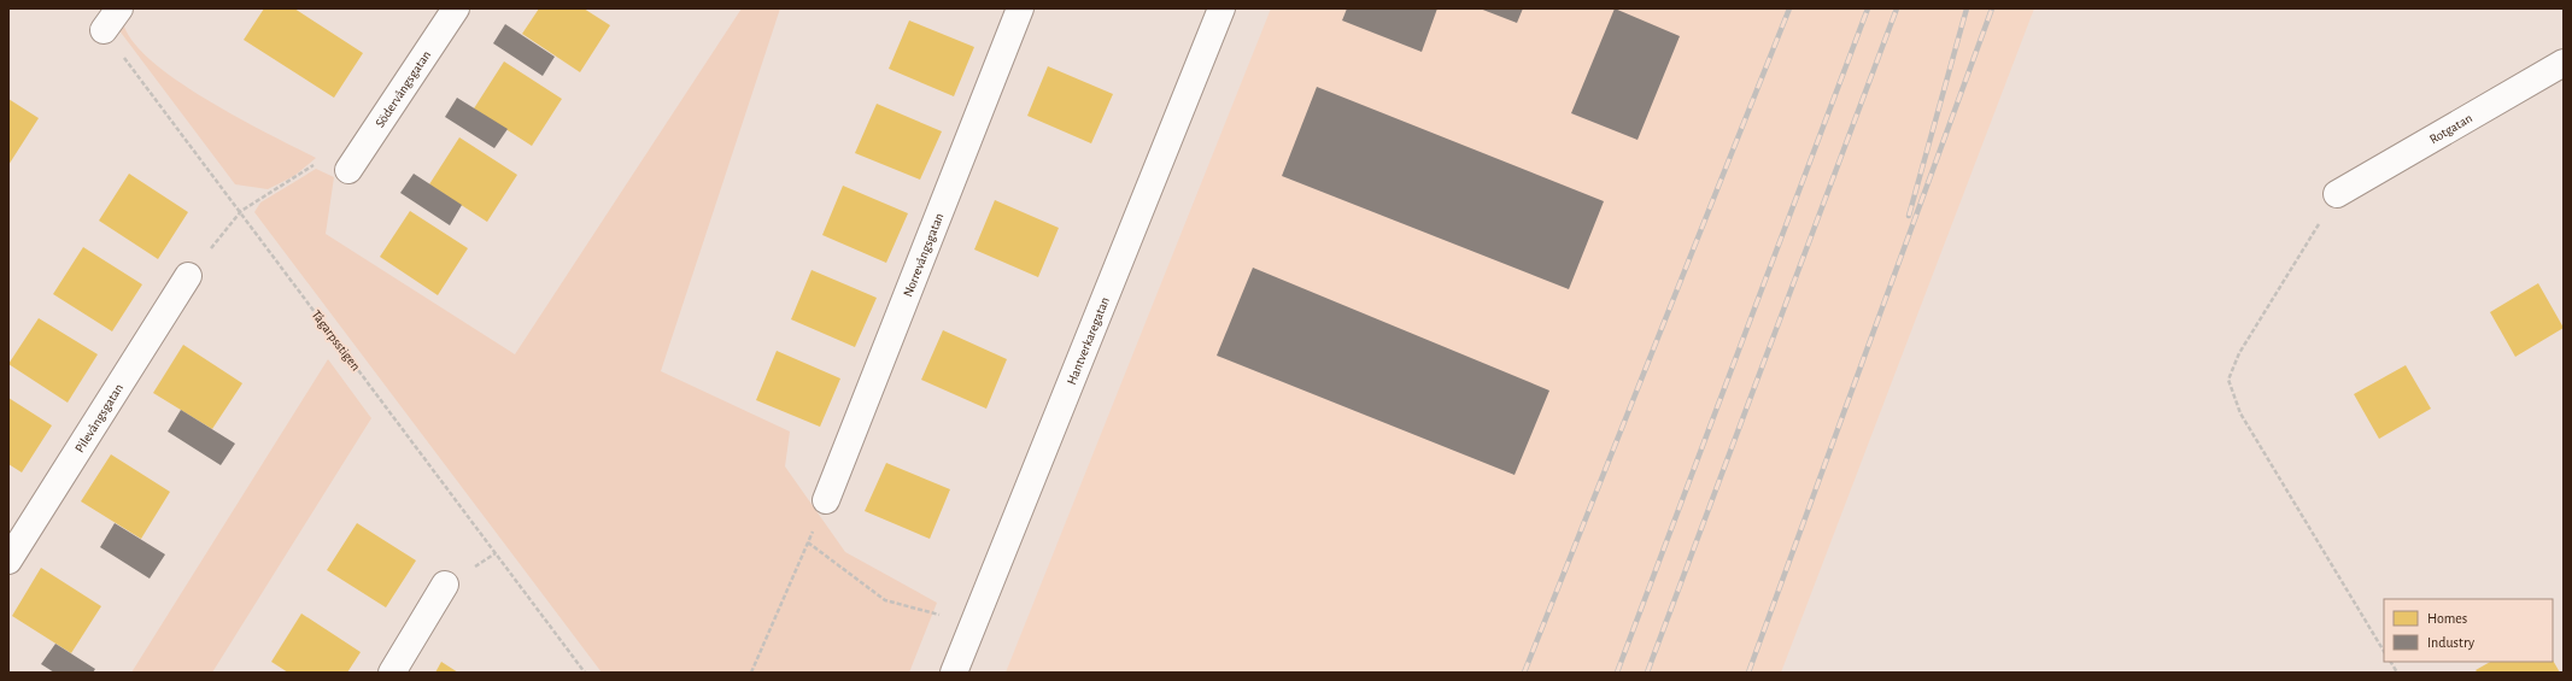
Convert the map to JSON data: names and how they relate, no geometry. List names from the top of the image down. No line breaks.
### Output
{"streets":{"street":["Södervångsgatan","Rotgatan","Norrevångsgatan","Hantverkaregatan","Pilevångsgatan"],"path":["Tågarpsstigen"]},"legend":["Homes","Industry"]}
